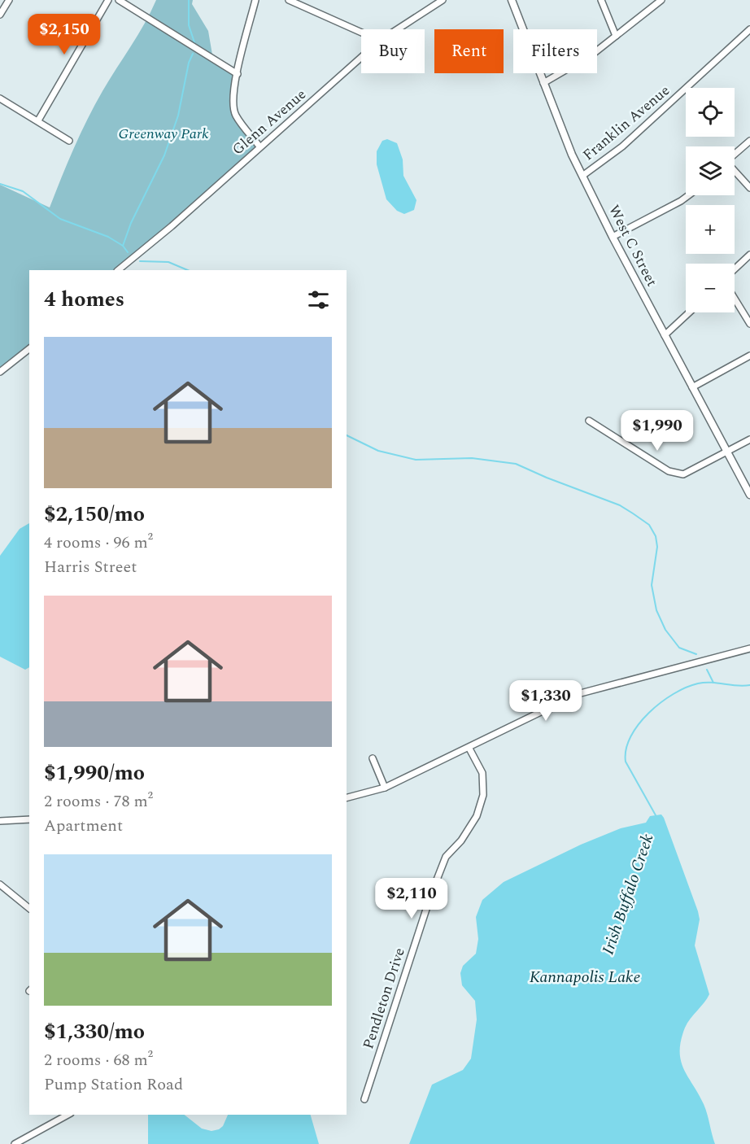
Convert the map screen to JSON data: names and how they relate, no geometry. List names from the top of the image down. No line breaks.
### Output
{"streets":{"main road":["West C Street"],"street":["Glenn Avenue","Franklin Avenue","Pendleton Drive"]},"crossings":[["Franklin Avenue","West C Street"]],"water":["Irish Buffalo Creek","Kannapolis Lake"],"parks":["Greenway Park"],"page":{"price":["$2,150","$1,990","$1,330","$2,110"],"chip":["Buy","Rent","Filters"],"map_buttons":["+","−"],"heading":"4 homes","list":[{"name":"$2,150/mo","note":"4 rooms · 96 m² · Harris Street"},{"name":"$1,990/mo","note":"2 rooms · 78 m² · Apartment"},{"name":"$1,330/mo","note":"2 rooms · 68 m² · Pump Station Road"}]}}
